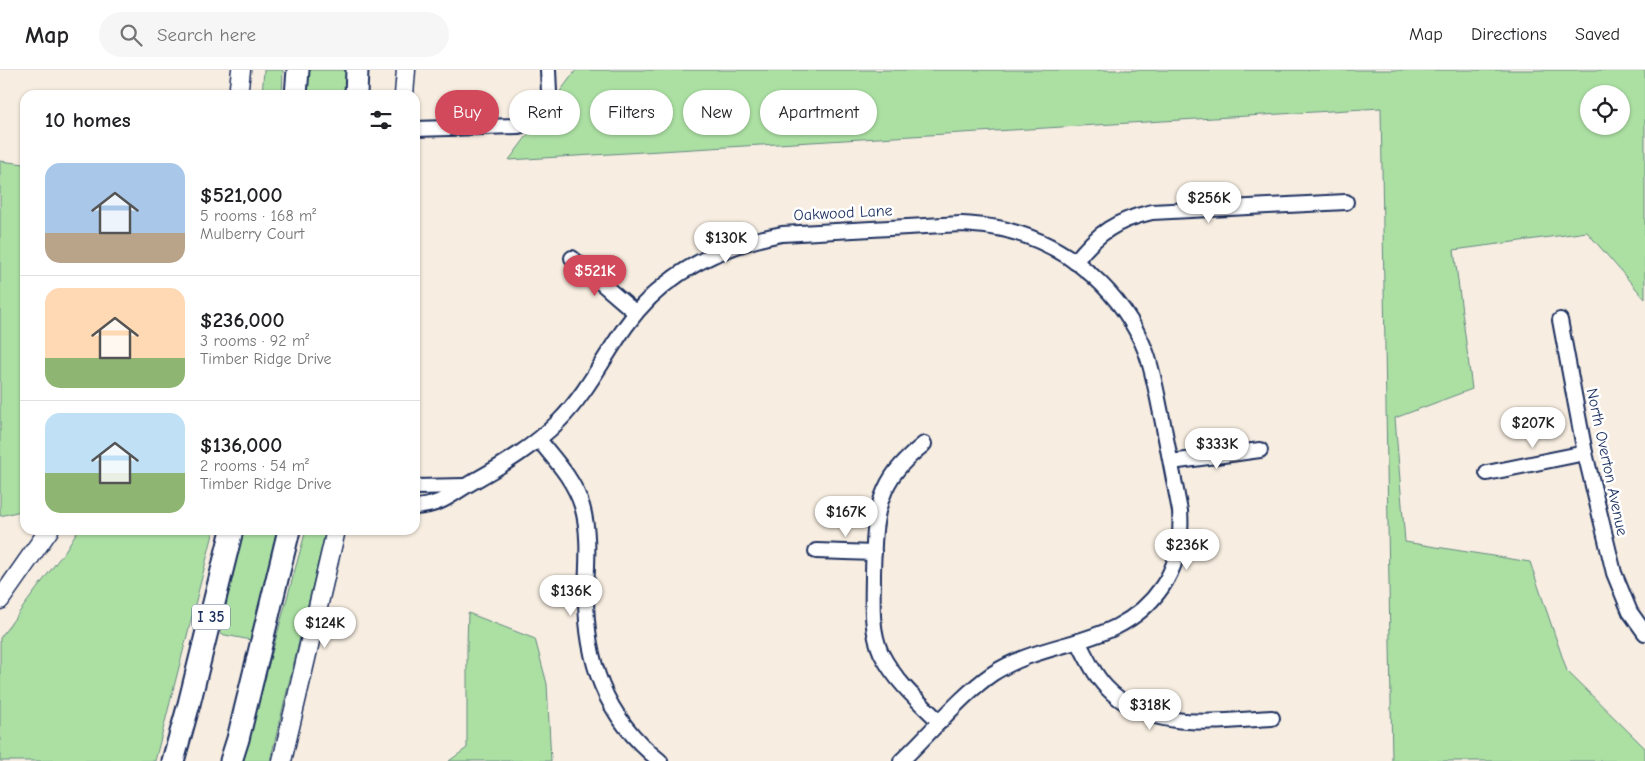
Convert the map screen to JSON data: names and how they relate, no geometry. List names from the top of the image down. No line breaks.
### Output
{"streets":{"highway":["I 35"],"street":["Oakwood Lane","North Overton Avenue"]},"page":{"header":"Map","search":"Search here","nav":["Map","Directions","Saved"],"chip":["Buy","Rent","Filters","New","Apartment"],"heading":"10 homes","list":[{"name":"$521,000","note":"5 rooms · 168 m² · Mulberry Court"},{"name":"$236,000","note":"3 rooms · 92 m² · Timber Ridge Drive"},{"name":"$136,000","note":"2 rooms · 54 m² · Timber Ridge Drive"}],"price":["$256K","$130K","$521K","$207K","$333K","$167K","$236K","$136K","$124K","$318K"]}}
